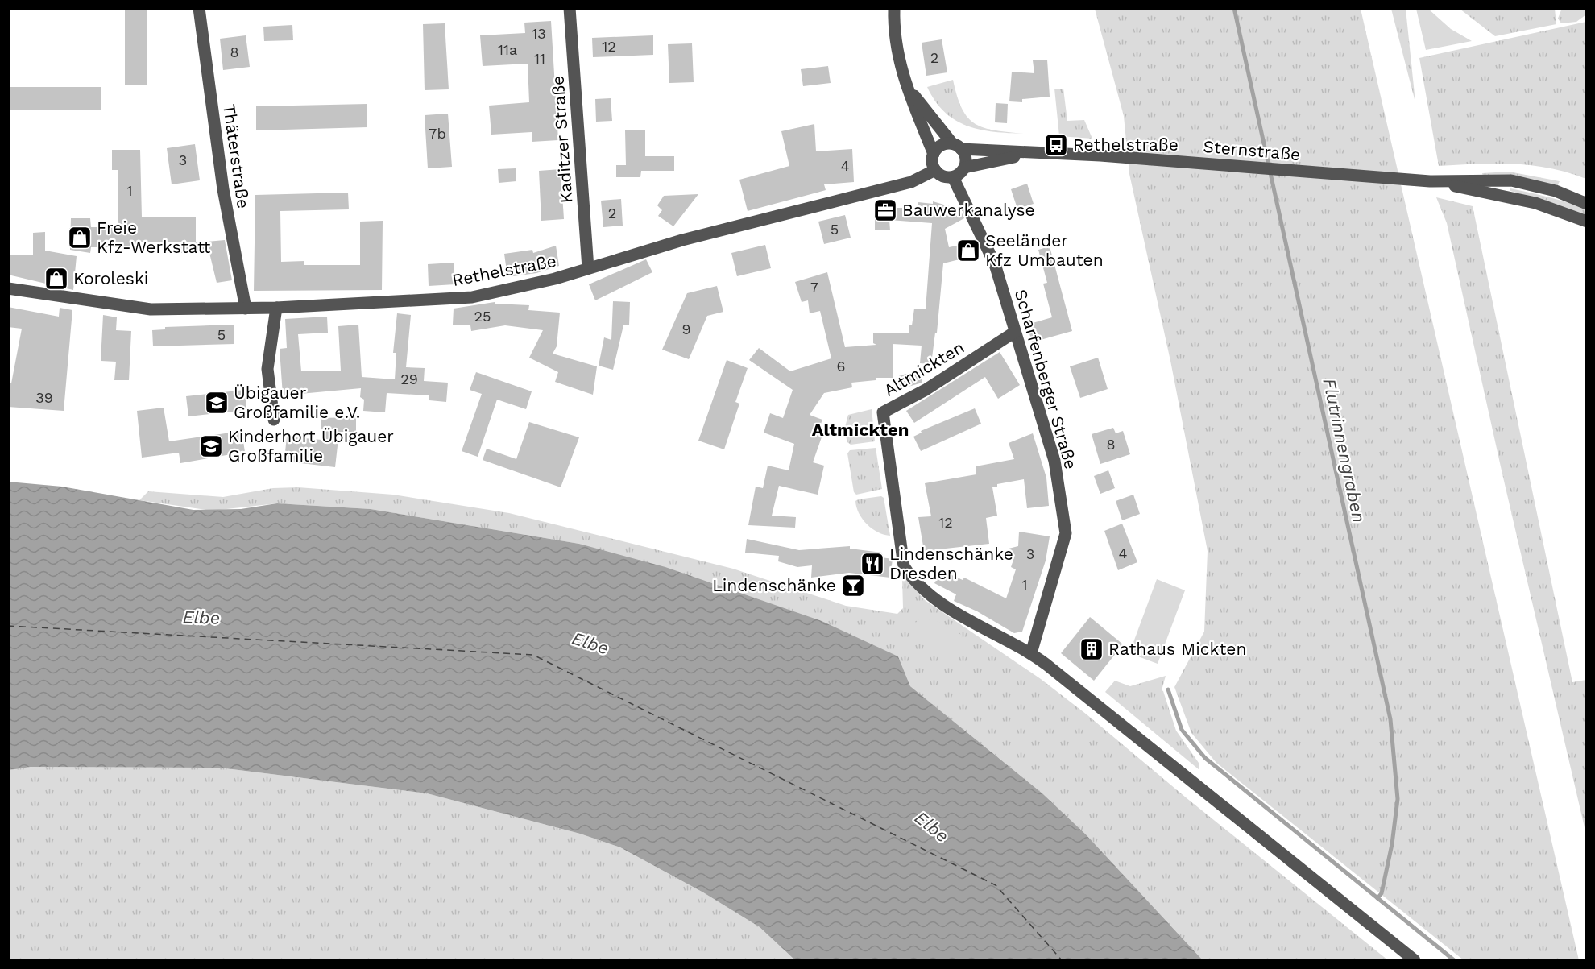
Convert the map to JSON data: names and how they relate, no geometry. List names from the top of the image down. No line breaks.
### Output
{"streets":{"street":["Kaditzer Straße","Sternstraße","Thäterstraße","Rethelstraße","Altmickten","Scharfenberger Straße"]},"crossings":[["Kaditzer Straße","Rethelstraße"],["Sternstraße","Rethelstraße"],["Sternstraße","Scharfenberger Straße"],["Thäterstraße","Rethelstraße"],["Rethelstraße","Scharfenberger Straße"],["Altmickten","Scharfenberger Straße"]],"districts":["Altmickten"],"water":["Flutrinnengraben","Elbe"],"places":{"bus stop":["Rethelstraße"],"office":["Bauwerkanalyse"],"shop":["Freie Kfz-Werkstatt","Seeländer Kfz Umbauten","Koroleski"],"school or university":["Übigauer Großfamilie e.V.","Kinderhort Übigauer Großfamilie"],"restaurant":["Lindenschänke Dresden"],"bar":["Lindenschänke"],"building":["Rathaus Mickten"]},"house_numbers":["13","12","11a","8","2","11","7b","3","4","1","2","5","7","25","9","5","6","29","39","8","12","4","3","1"]}
